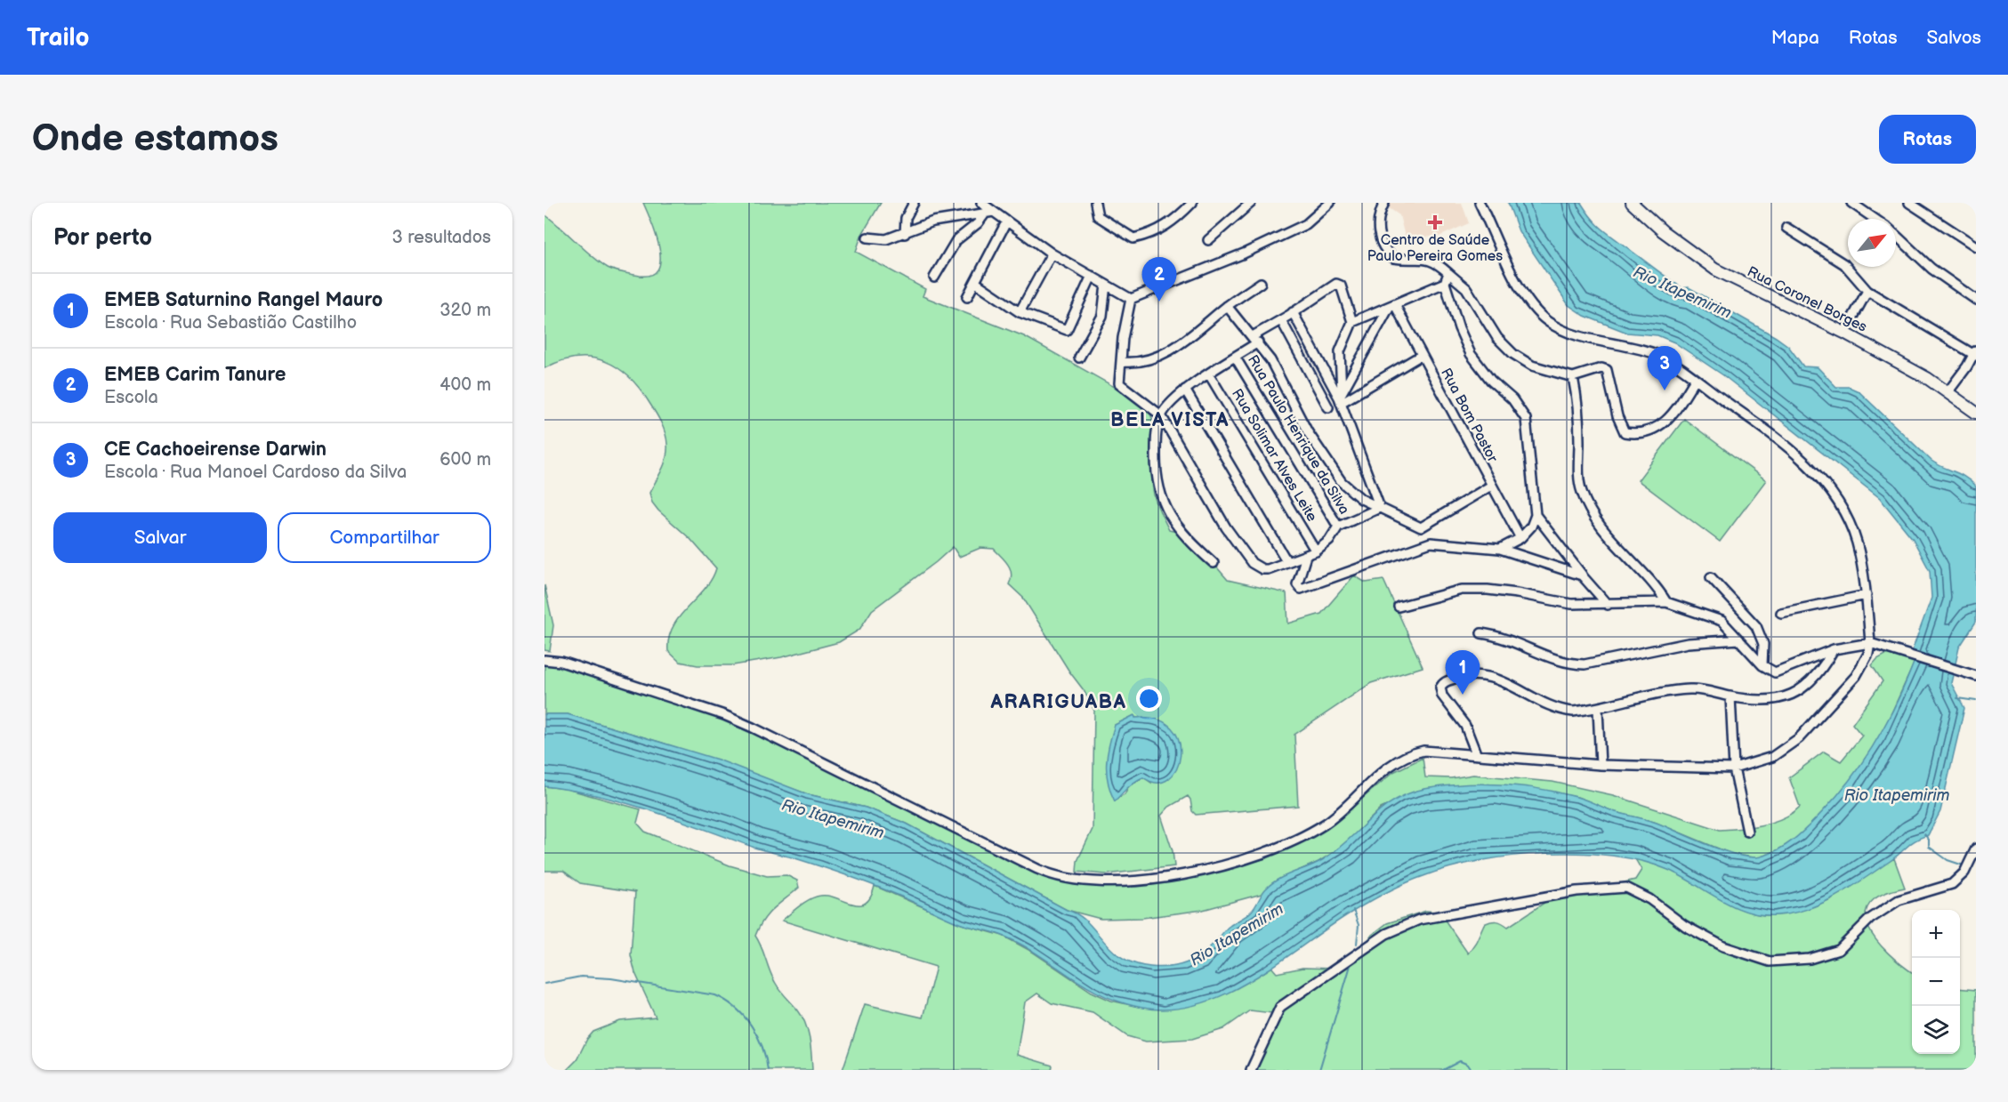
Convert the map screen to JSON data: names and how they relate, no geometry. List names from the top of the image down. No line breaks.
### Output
{"streets":{"main road":["Rua Coronel Borges"],"street":["Rua Bom Pastor","Rua Paulo Henrique da Silva","Rua Solimar Alves Leite"]},"districts":["BELA VISTA","ARARIGUABA"],"water":["Rio Itapemirim"],"places":{"health":["Centro de Saúde Paulo Pereira Gomes"]},"north":"top right","page":{"header":"Trailo","nav":["Mapa","Rotas","Salvos"],"buttons":["Rotas",["Salvar","Compartilhar"]],"title":"Onde estamos","heading":["Por perto","3 resultados"],"pins":["2","3","1"],"list":[{"mark":"1","name":"EMEB Saturnino Rangel Mauro","note":"Escola · Rua Sebastião Castilho","value":"320 m"},{"mark":"2","name":"EMEB Carim Tanure","note":"Escola","value":"400 m"},{"mark":"3","name":"CE Cachoeirense Darwin","note":"Escola · Rua Manoel Cardoso da Silva","value":"600 m"}],"map_buttons":["+","−"]}}
